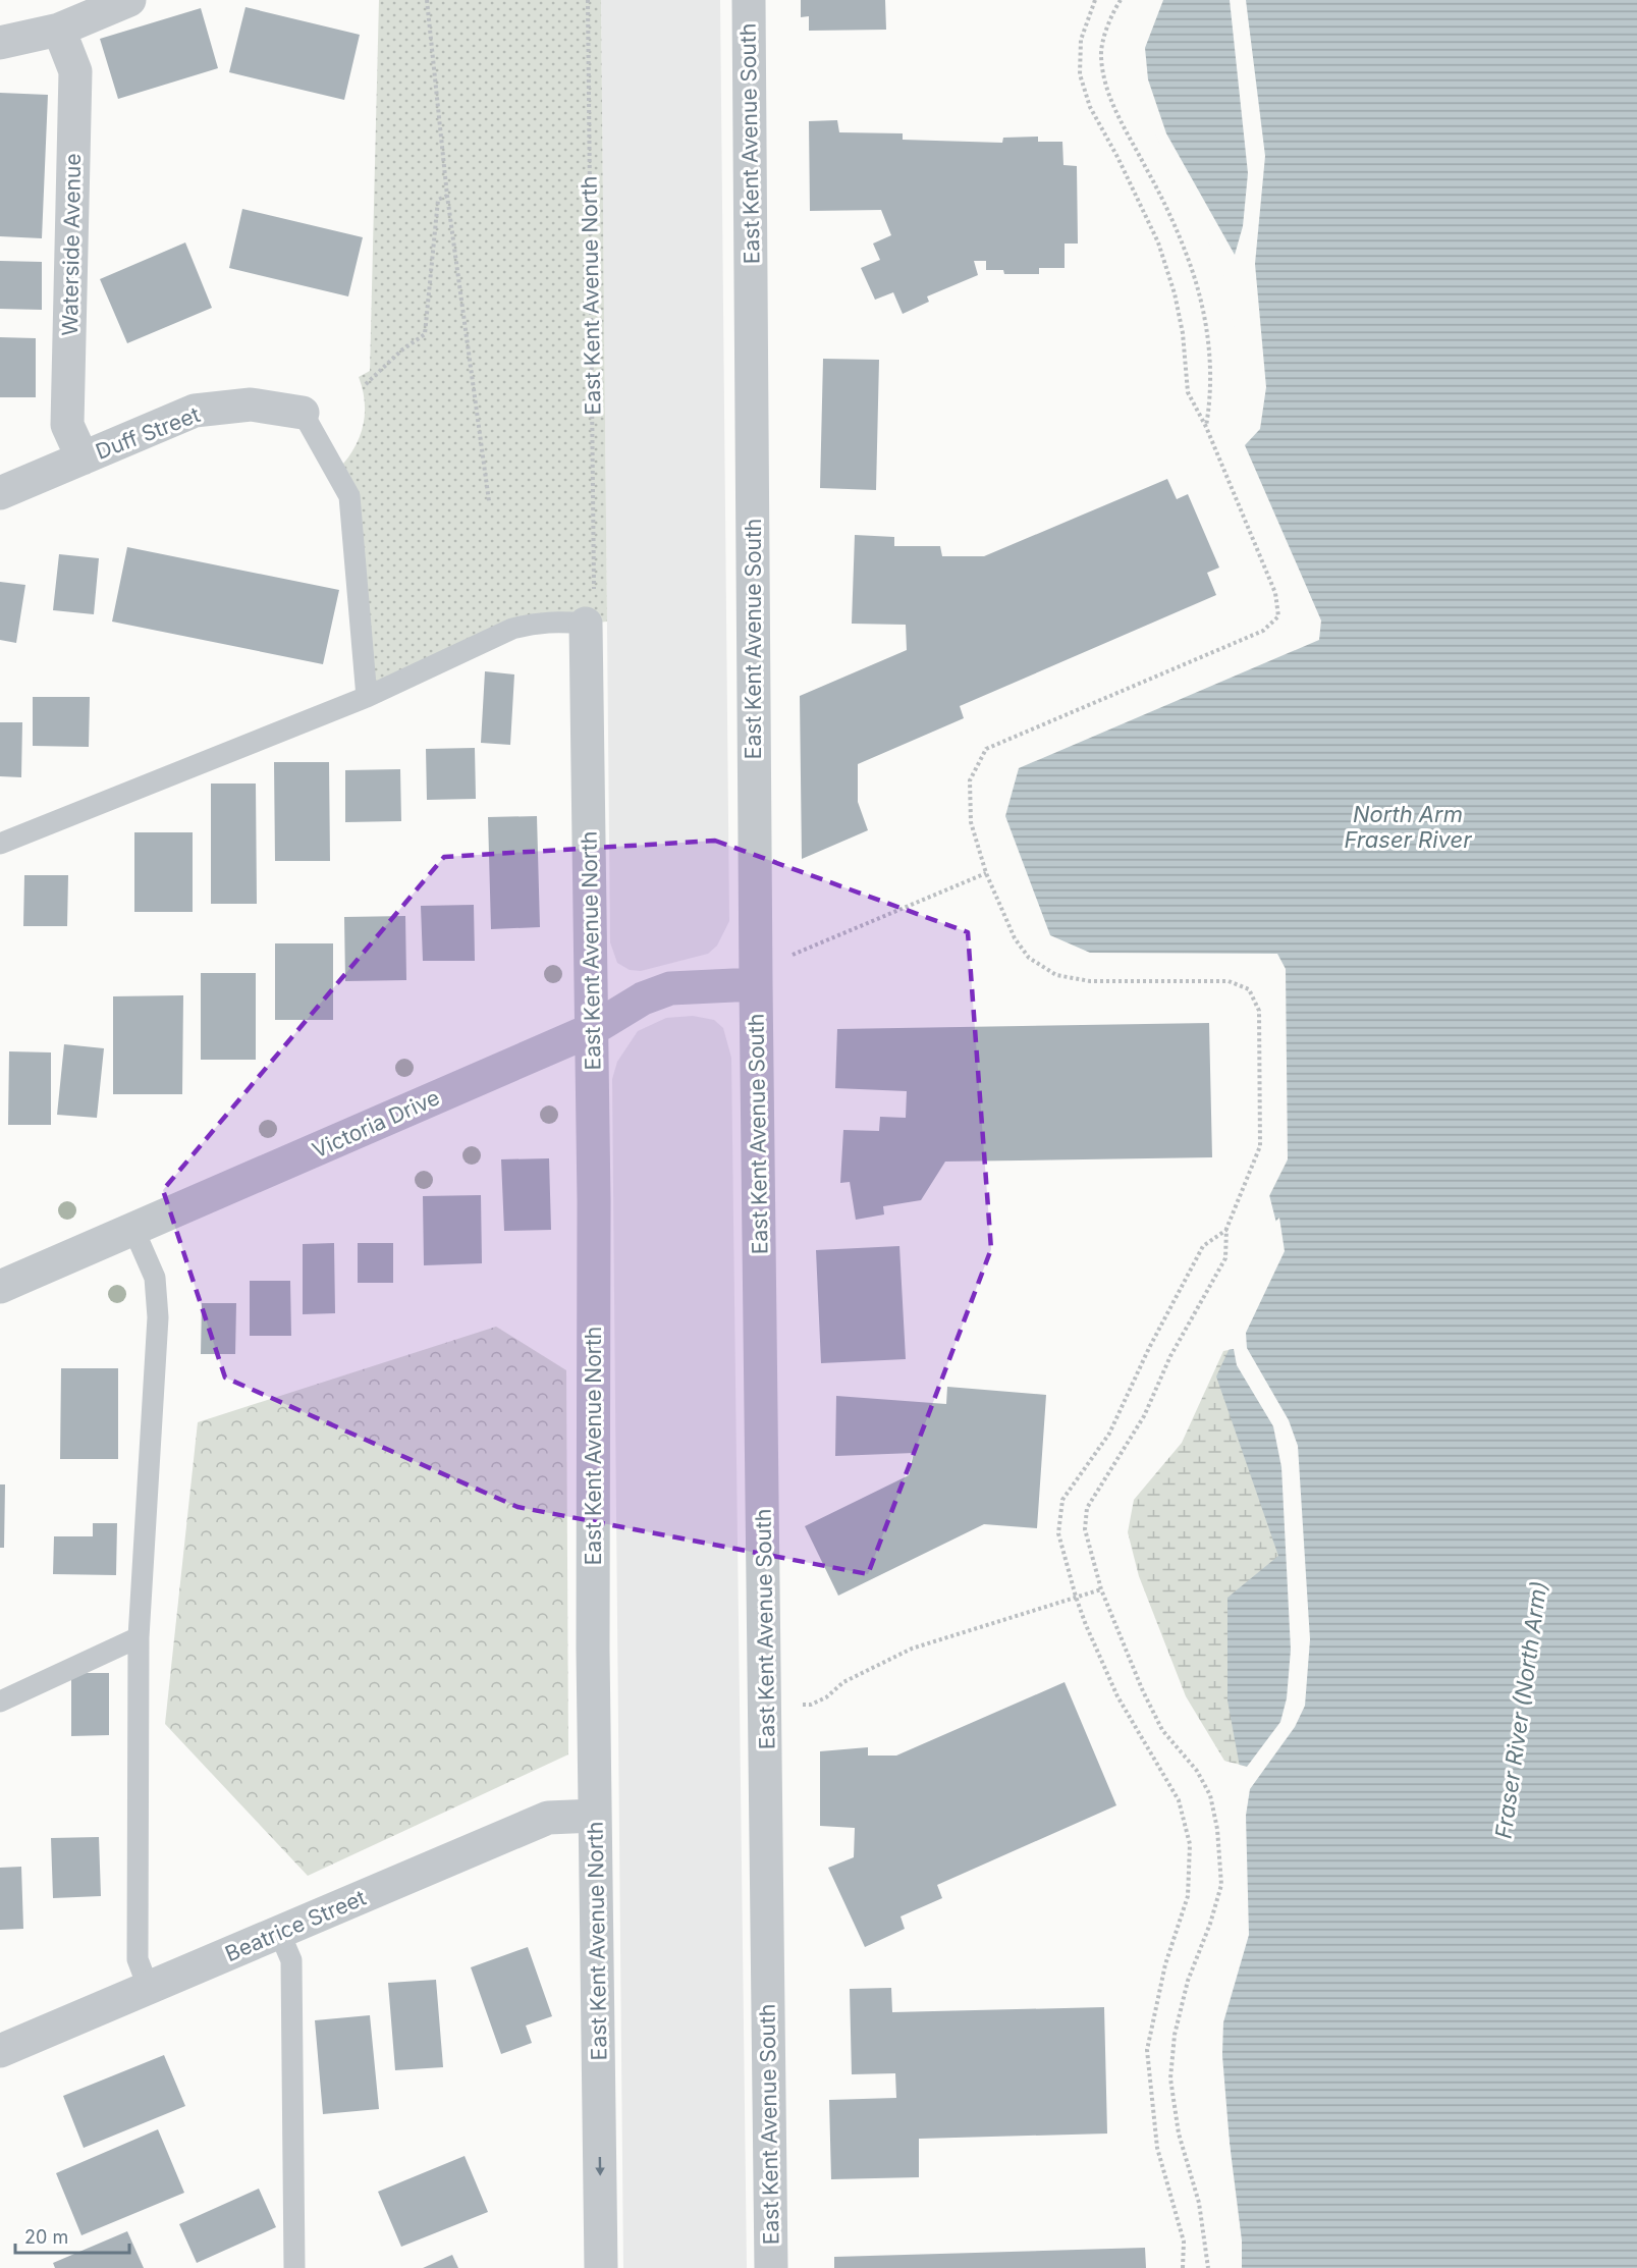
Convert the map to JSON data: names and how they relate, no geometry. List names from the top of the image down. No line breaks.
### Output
{"streets":{"street":["East Kent Avenue South","Waterside Avenue","East Kent Avenue North","Duff Street","Victoria Drive","Beatrice Street"]},"crossings":[["East Kent Avenue South","Victoria Drive"],["Waterside Avenue","Duff Street"],["East Kent Avenue North","Victoria Drive"],["East Kent Avenue North","Beatrice Street"]],"water":["North Arm Fraser River","Fraser River (North Arm)"],"scale_bar":"20 m"}
